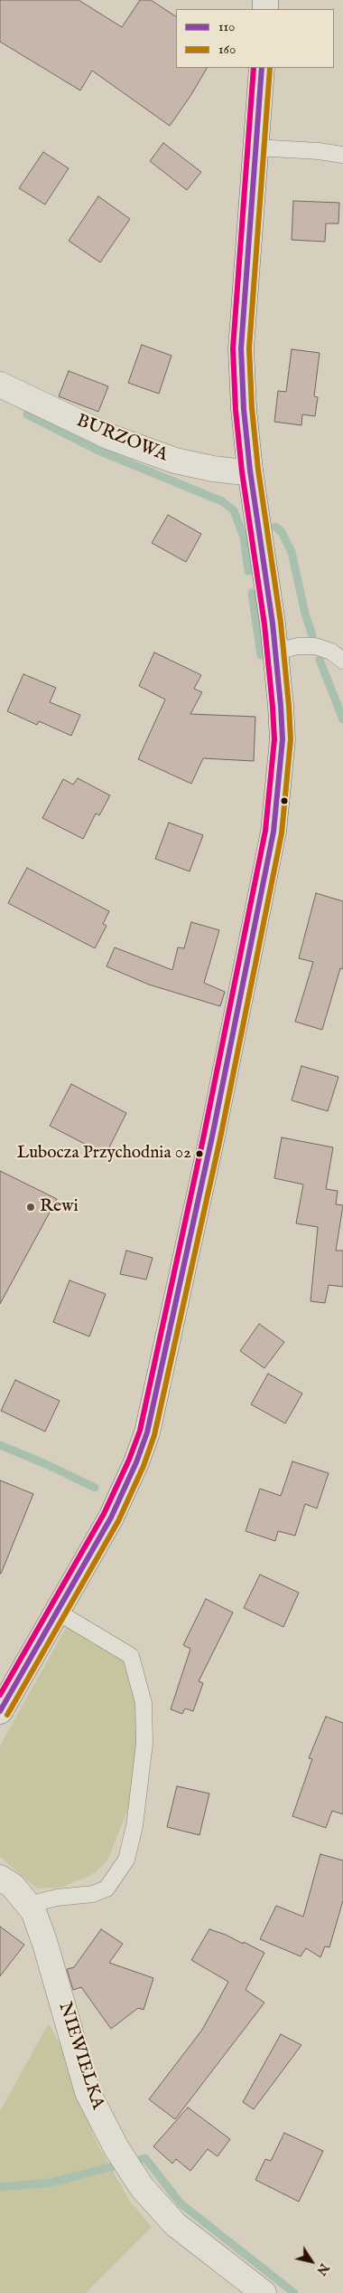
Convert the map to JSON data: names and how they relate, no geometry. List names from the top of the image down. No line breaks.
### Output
{"streets":{"street":["BURZOWA","NIEWIELKA"]},"places":["Lubocza Przychodnia 02","Rewi"],"lines":["transit line 110","transit line 160"],"legend":["110","160"],"north":"bottom right"}
